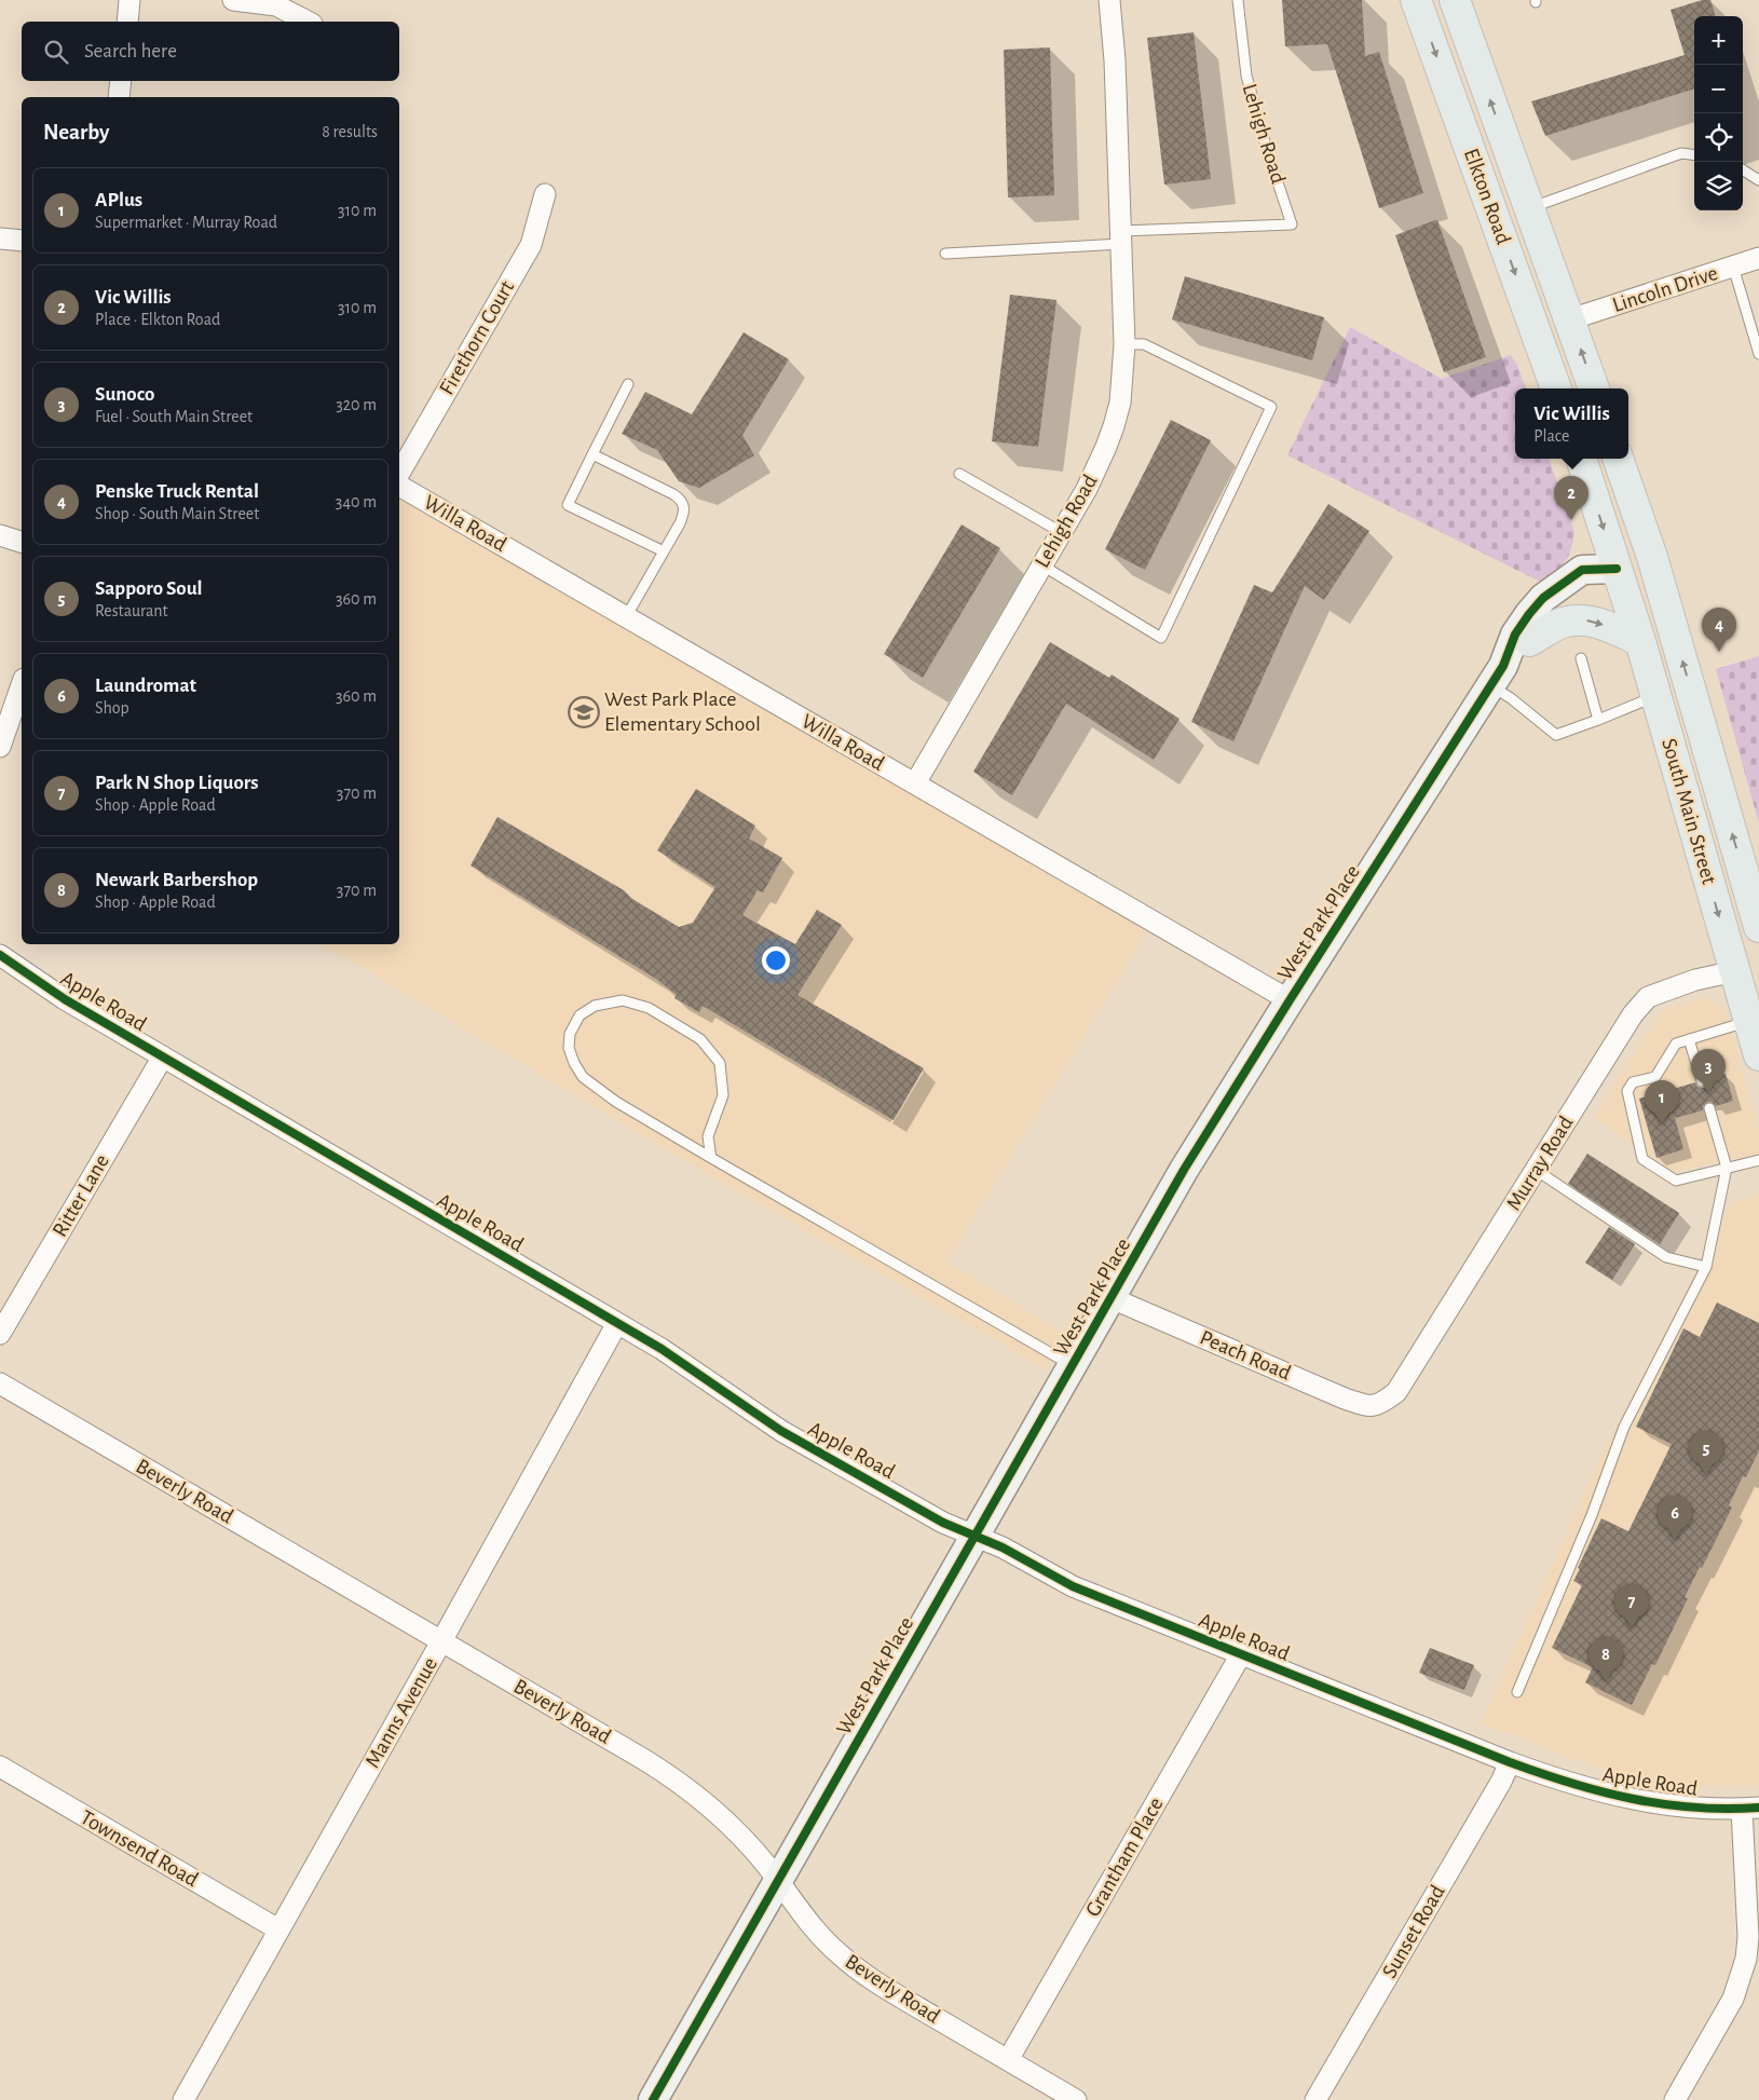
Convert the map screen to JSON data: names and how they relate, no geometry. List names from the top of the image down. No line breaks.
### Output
{"streets":{"main road":["Elkton Road","South Main Street"],"street":["Lehigh Road","Lincoln Drive","Firethorn Court","Willa Road","West Park Place","Apple Road","Murray Road","Ritter Lane","Peach Road","Beverly Road","Manns Avenue","Townsend Road","Grantham Place","Sunset Road"]},"crossings":[["Lehigh Road","Willa Road"],["Elkton Road","Lincoln Drive"],["Willa Road","West Park Place"],["South Main Street","West Park Place"],["South Main Street","Murray Road"],["West Park Place","Apple Road"],["West Park Place","Peach Road"],["West Park Place","Beverly Road"],["Apple Road","Ritter Lane"],["Apple Road","Manns Avenue"],["Apple Road","Grantham Place"],["Apple Road","Sunset Road"],["Murray Road","Peach Road"],["Beverly Road","Manns Avenue"],["Beverly Road","Grantham Place"],["Manns Avenue","Townsend Road"]],"places":{"school or university":["West Park Place Elementary School"]},"page":{"map_buttons":["+","−"],"search":"Search here","heading":["Nearby","8 results"],"list":[{"mark":"1","name":"APlus","note":"Supermarket · Murray Road","value":"310 m"},{"mark":"2","name":"Vic Willis","note":"Place · Elkton Road","value":"310 m"},{"mark":"3","name":"Sunoco","note":"Fuel · South Main Street","value":"320 m"},{"mark":"4","name":"Penske Truck Rental","note":"Shop · South Main Street","value":"340 m"},{"mark":"5","name":"Sapporo Soul","note":"Restaurant","value":"360 m"},{"mark":"6","name":"Laundromat","note":"Shop","value":"360 m"},{"mark":"7","name":"Park N Shop Liquors","note":"Shop · Apple Road","value":"370 m"},{"mark":"8","name":"Newark Barbershop","note":"Shop · Apple Road","value":"370 m"}],"popup":["Vic Willis","Place"],"pins":["2","4","3","1","5","6","7","8"]}}
